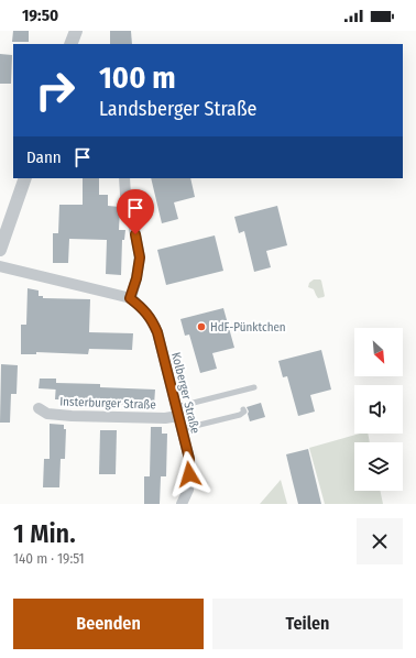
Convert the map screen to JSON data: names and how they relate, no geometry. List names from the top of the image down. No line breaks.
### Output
{"streets":{"street":["Kolberger Straße","Insterburger Straße"]},"crossings":[["Kolberger Straße","Insterburger Straße"]],"places":["HdF-Pünktchen"],"north":"bottom right","page":{"status":"19:50","turn":["100 m","Landsberger Straße"],"then":"Dann","heading":["1 Min.","140 m · 19:51"],"buttons":["Beenden","Teilen"]}}
